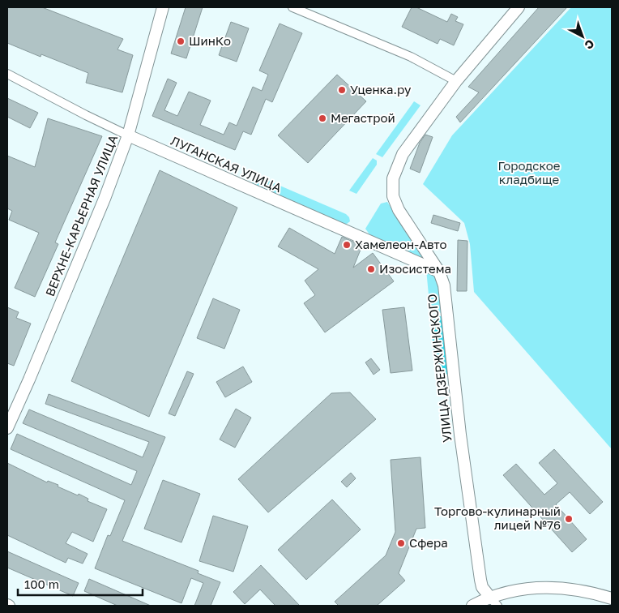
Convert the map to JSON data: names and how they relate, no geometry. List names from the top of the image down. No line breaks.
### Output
{"streets":{"street":["ЛУГАНСКАЯ УЛИЦА","ВЕРХНЕ-КАРЬЕРНАЯ УЛИЦА","УЛИЦА ДЗЕРЖИНСКОГО"]},"crossings":[["ЛУГАНСКАЯ УЛИЦА","ВЕРХНЕ-КАРЬЕРНАЯ УЛИЦА"],["ЛУГАНСКАЯ УЛИЦА","УЛИЦА ДЗЕРЖИНСКОГО"]],"parks":["Городское кладбище"],"places":["ШинКо","Уценка.ру","Мегастрой","Хамелеон-Авто","Изосистема","Торгово-кулинарный лицей №76","Сфера"],"scale_bar":"100 m","north":"bottom right"}
